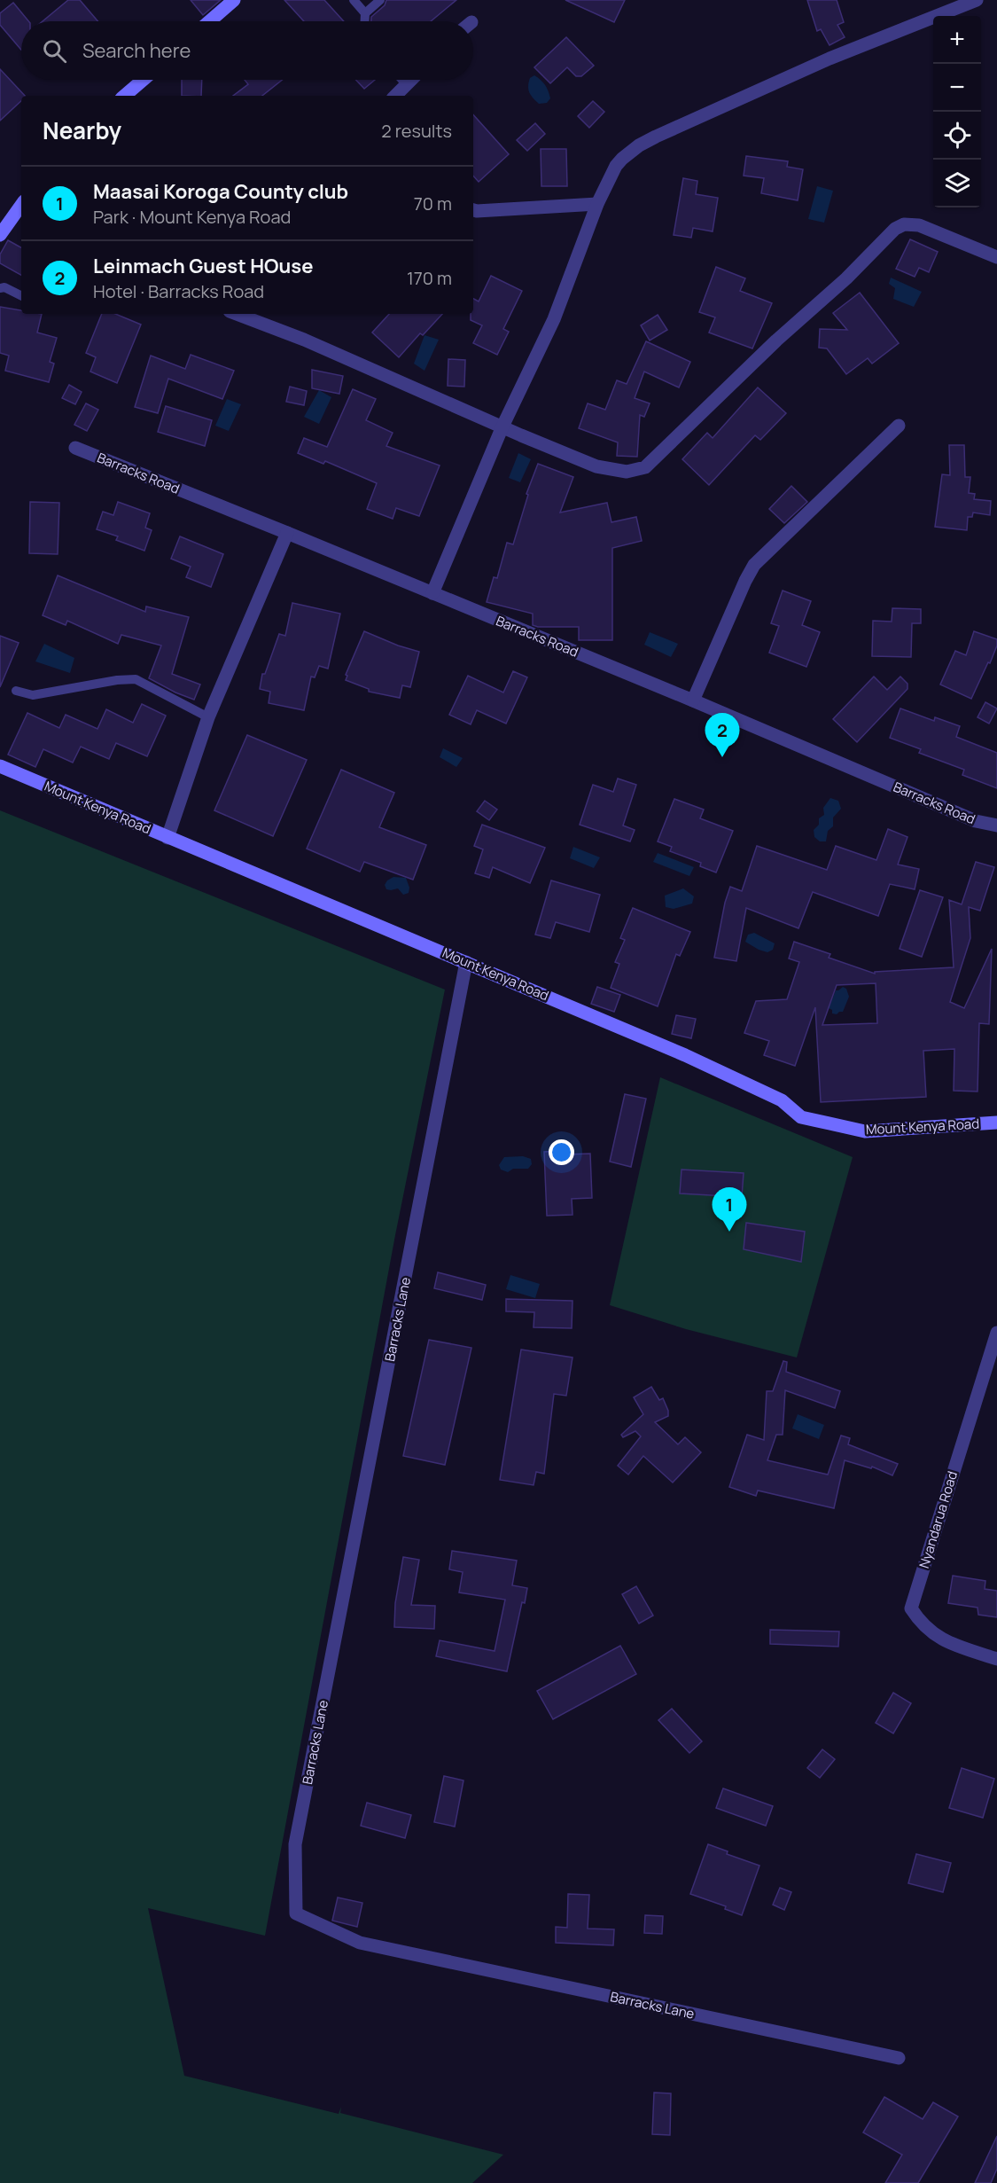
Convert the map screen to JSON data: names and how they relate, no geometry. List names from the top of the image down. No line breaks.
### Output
{"streets":{"main road":["Mount Kenya Road"],"street":["Barracks Road","Barracks Lane","Nyandarua Road"]},"crossings":[["Mount Kenya Road","Barracks Lane"]],"page":{"map_buttons":["+","−"],"search":"Search here","heading":["Nearby","2 results"],"list":[{"mark":"1","name":"Maasai Koroga County club","note":"Park · Mount Kenya Road","value":"70 m"},{"mark":"2","name":"Leinmach Guest HOuse","note":"Hotel · Barracks Road","value":"170 m"}],"pins":["2","1"]}}
